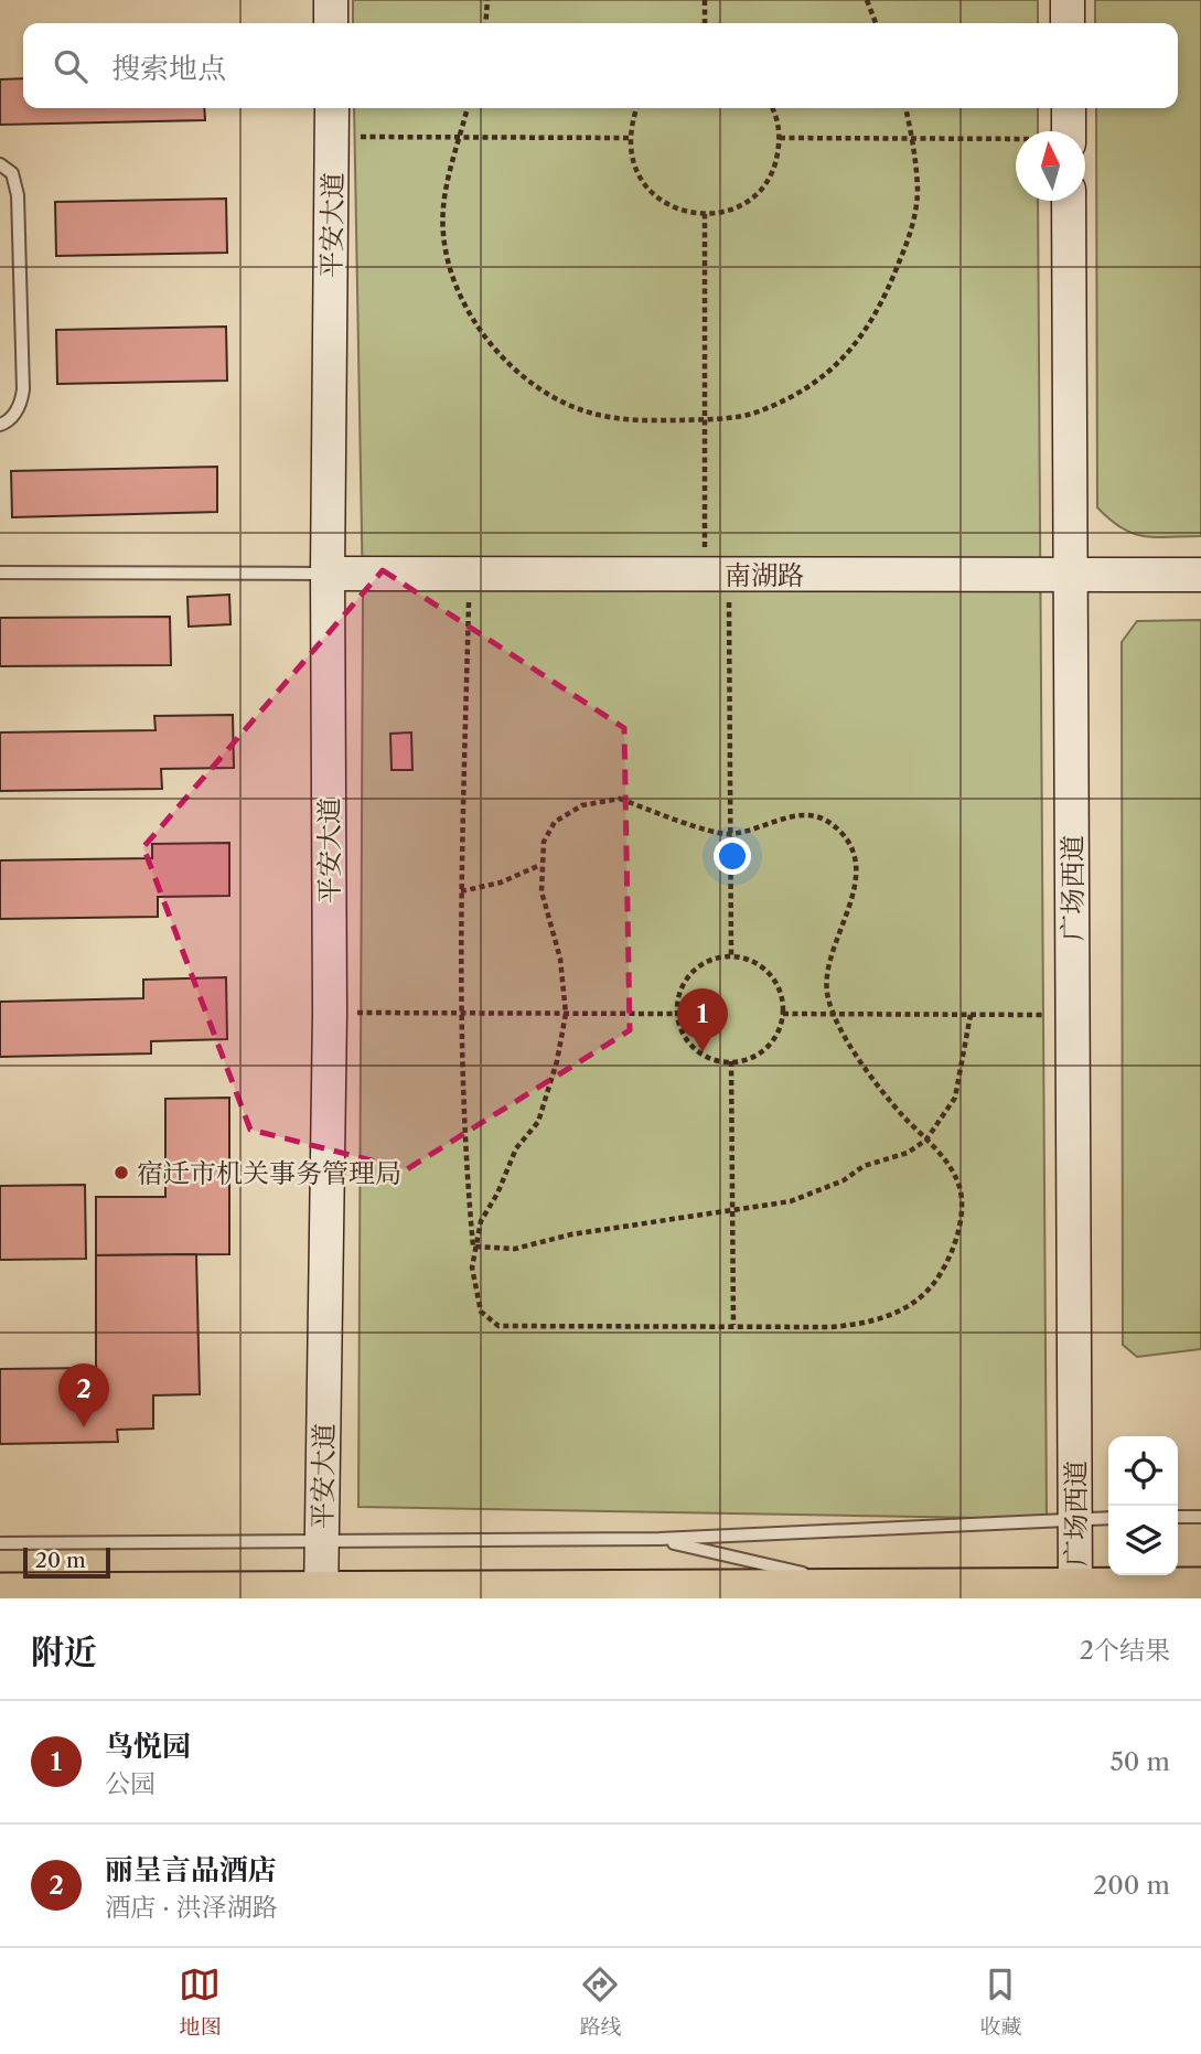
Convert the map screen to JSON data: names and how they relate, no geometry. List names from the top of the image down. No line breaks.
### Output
{"streets":{"street":["平安大道","南湖路","广场西道"]},"crossings":[["平安大道","南湖路"],["南湖路","广场西道"]],"places":["宿迁市机关事务管理局"],"scale_bar":"20 m","north":"top","page":{"search":"搜索地点","pins":["1","2"],"scale":"20 m","heading":["附近","2个结果"],"list":[{"mark":"1","name":"鸟悦园","note":"公园","value":"50 m"},{"mark":"2","name":"丽呈言品酒店","note":"酒店 · 洪泽湖路","value":"200 m"}],"nav":["地图","路线","收藏"]}}
